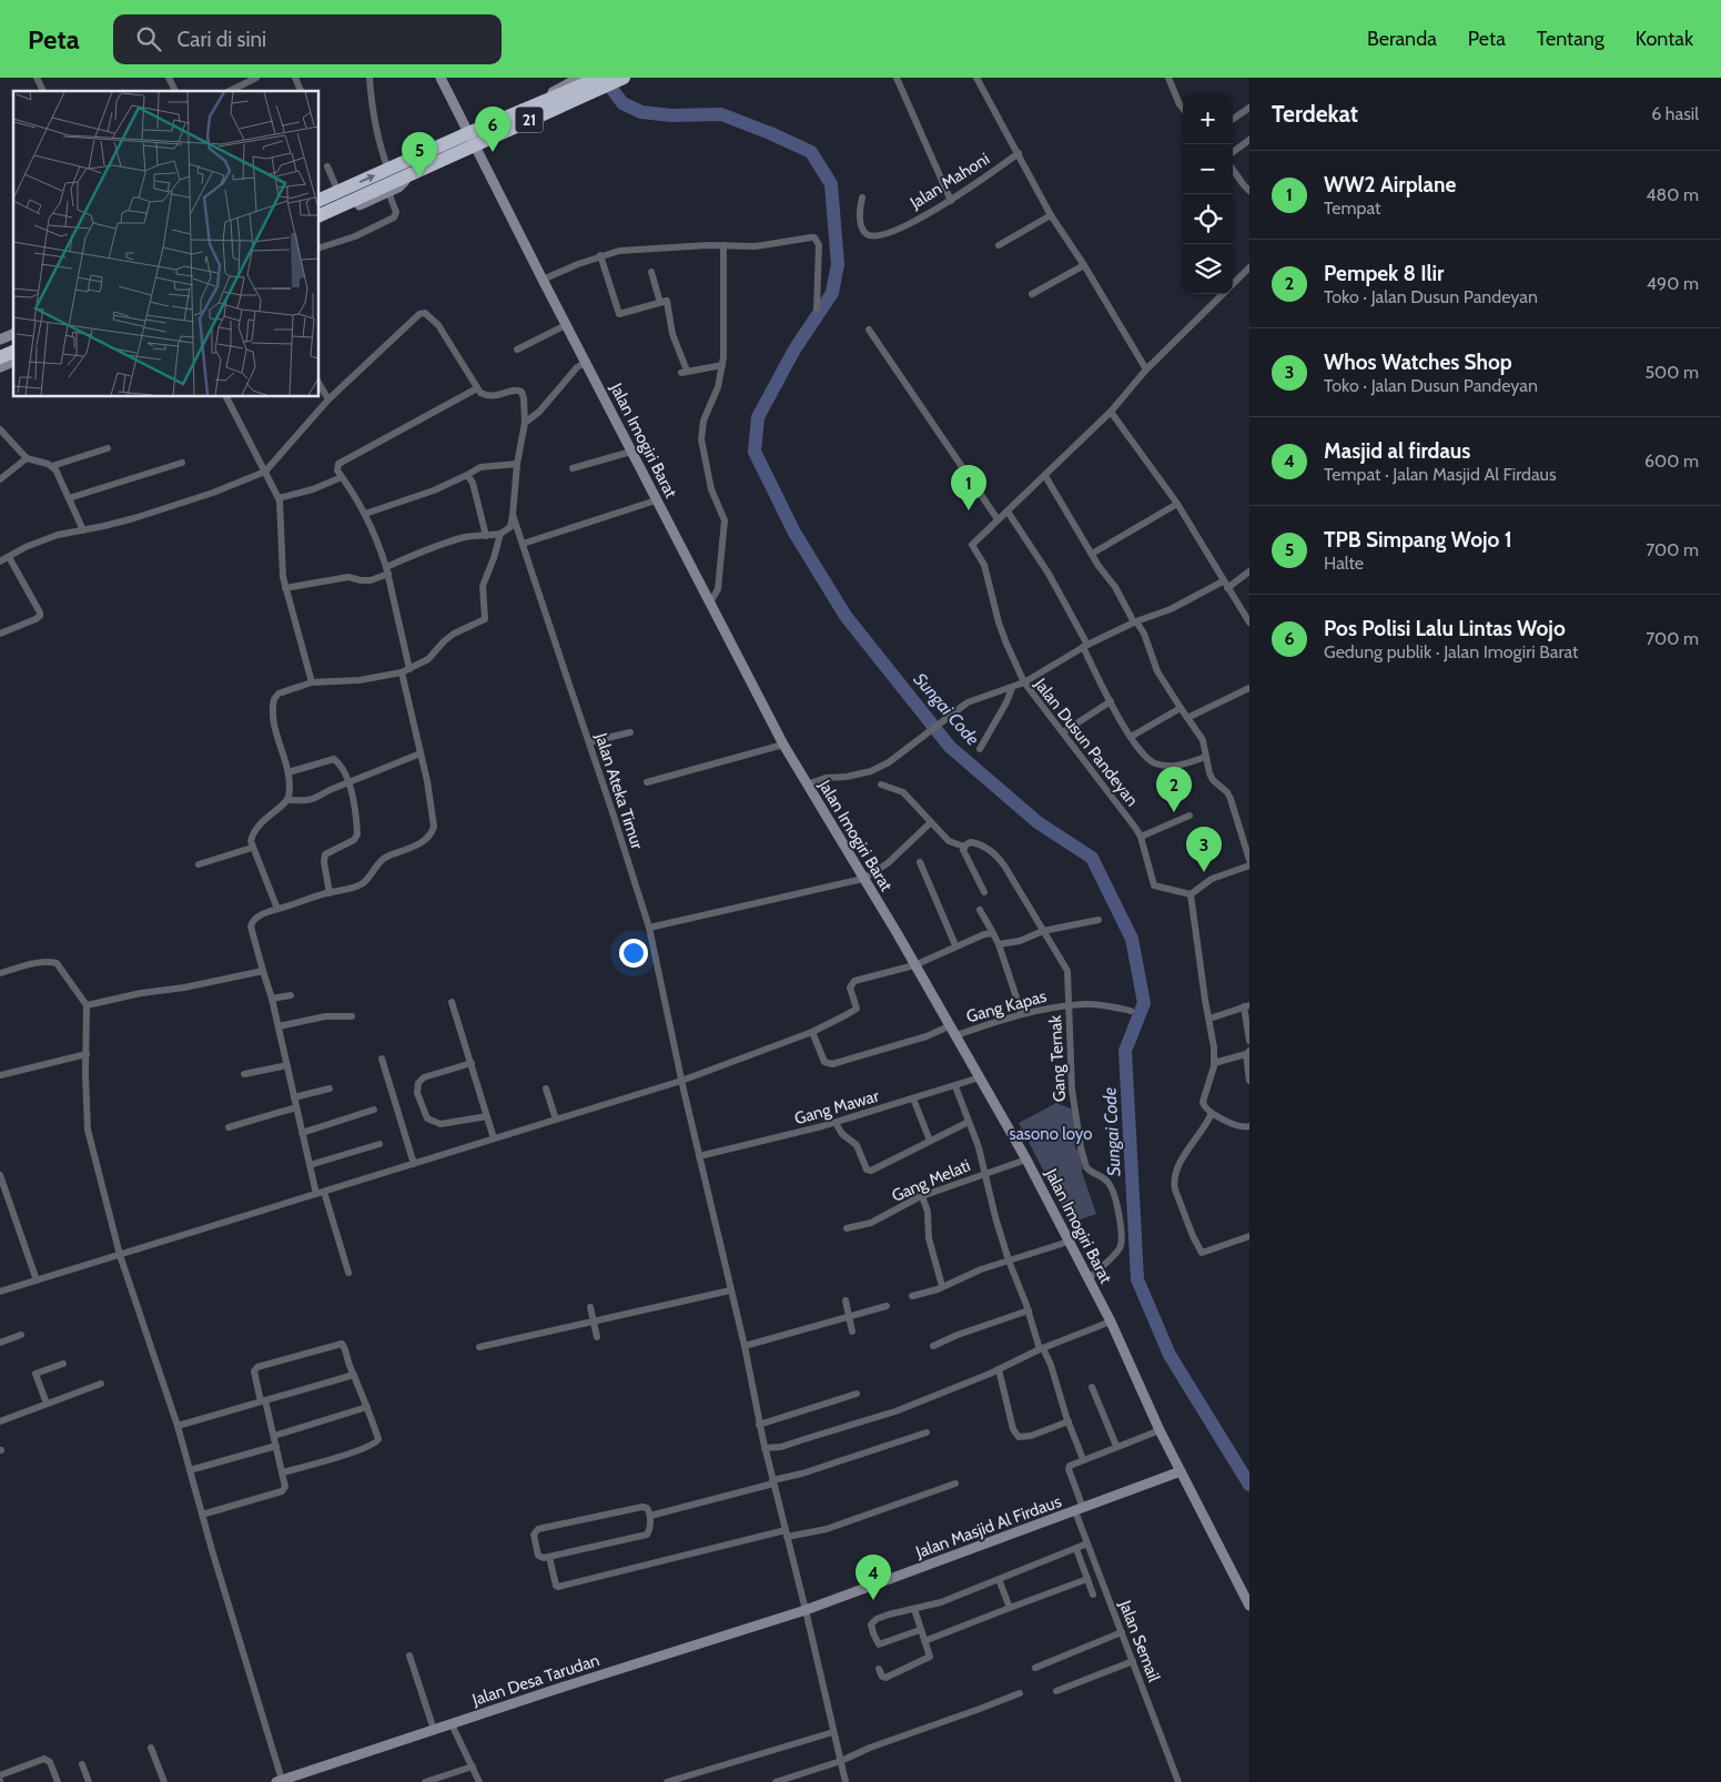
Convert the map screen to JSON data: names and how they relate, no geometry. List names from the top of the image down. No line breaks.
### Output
{"streets":{"highway":["21"],"main road":["Jalan Imogiri Barat","Jalan Masjid Al Firdaus","Jalan Desa Tarudan"],"street":["Jalan Mahoni","Jalan Dusun Pandeyan","Jalan Ateka Timur","Gang Kapas","Gang Ternak","Gang Mawar","Gang Melati","Jalan Semail"]},"crossings":[["21","Jalan Imogiri Barat"],["Jalan Imogiri Barat","Jalan Dusun Pandeyan"],["Jalan Imogiri Barat","Gang Kapas"],["Jalan Imogiri Barat","Gang Ternak"],["Jalan Imogiri Barat","Gang Mawar"],["Jalan Imogiri Barat","Gang Melati"],["Jalan Imogiri Barat","Jalan Masjid Al Firdaus"],["Jalan Ateka Timur","Gang Mawar"],["Jalan Ateka Timur","Jalan Masjid Al Firdaus"],["Jalan Ateka Timur","Jalan Desa Tarudan"],["Gang Kapas","Gang Ternak"],["Jalan Masjid Al Firdaus","Jalan Semail"],["Jalan Masjid Al Firdaus","Jalan Desa Tarudan"]],"water":["Sungai Code"],"parks":["sasono loyo"],"page":{"header":"Peta","search":"Cari di sini","nav":["Beranda","Peta","Tentang","Kontak"],"heading":["Terdekat","6 hasil"],"map_buttons":["+","−"],"pins":["6","5","1","2","3","4"],"list":[{"mark":"1","name":"WW2 Airplane","note":"Tempat","value":"480 m"},{"mark":"2","name":"Pempek 8 Ilir","note":"Toko · Jalan Dusun Pandeyan","value":"490 m"},{"mark":"3","name":"Whos Watches Shop","note":"Toko · Jalan Dusun Pandeyan","value":"500 m"},{"mark":"4","name":"Masjid al firdaus","note":"Tempat · Jalan Masjid Al Firdaus","value":"600 m"},{"mark":"5","name":"TPB Simpang Wojo 1","note":"Halte","value":"700 m"},{"mark":"6","name":"Pos Polisi Lalu Lintas Wojo","note":"Gedung publik · Jalan Imogiri Barat","value":"700 m"}]}}
